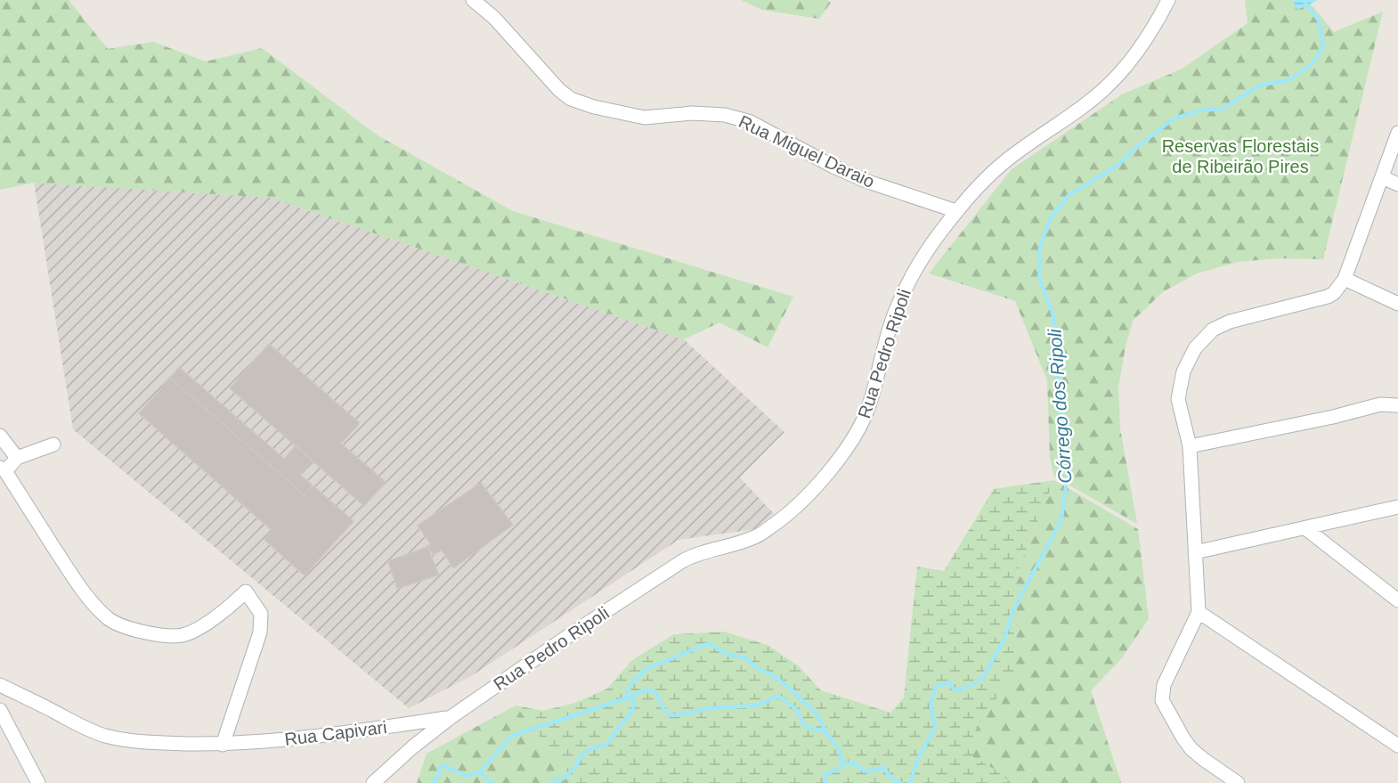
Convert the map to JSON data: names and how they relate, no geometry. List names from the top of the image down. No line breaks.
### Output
{"streets":{"street":["Rua Miguel Daraio","Rua Pedro Ripoli","Rua Capivari"]},"crossings":[["Rua Miguel Daraio","Rua Pedro Ripoli"],["Rua Pedro Ripoli","Rua Capivari"]],"water":["Córrego dos Ripoli"],"parks":["Reservas Florestais de Ribeirão Pires"]}
